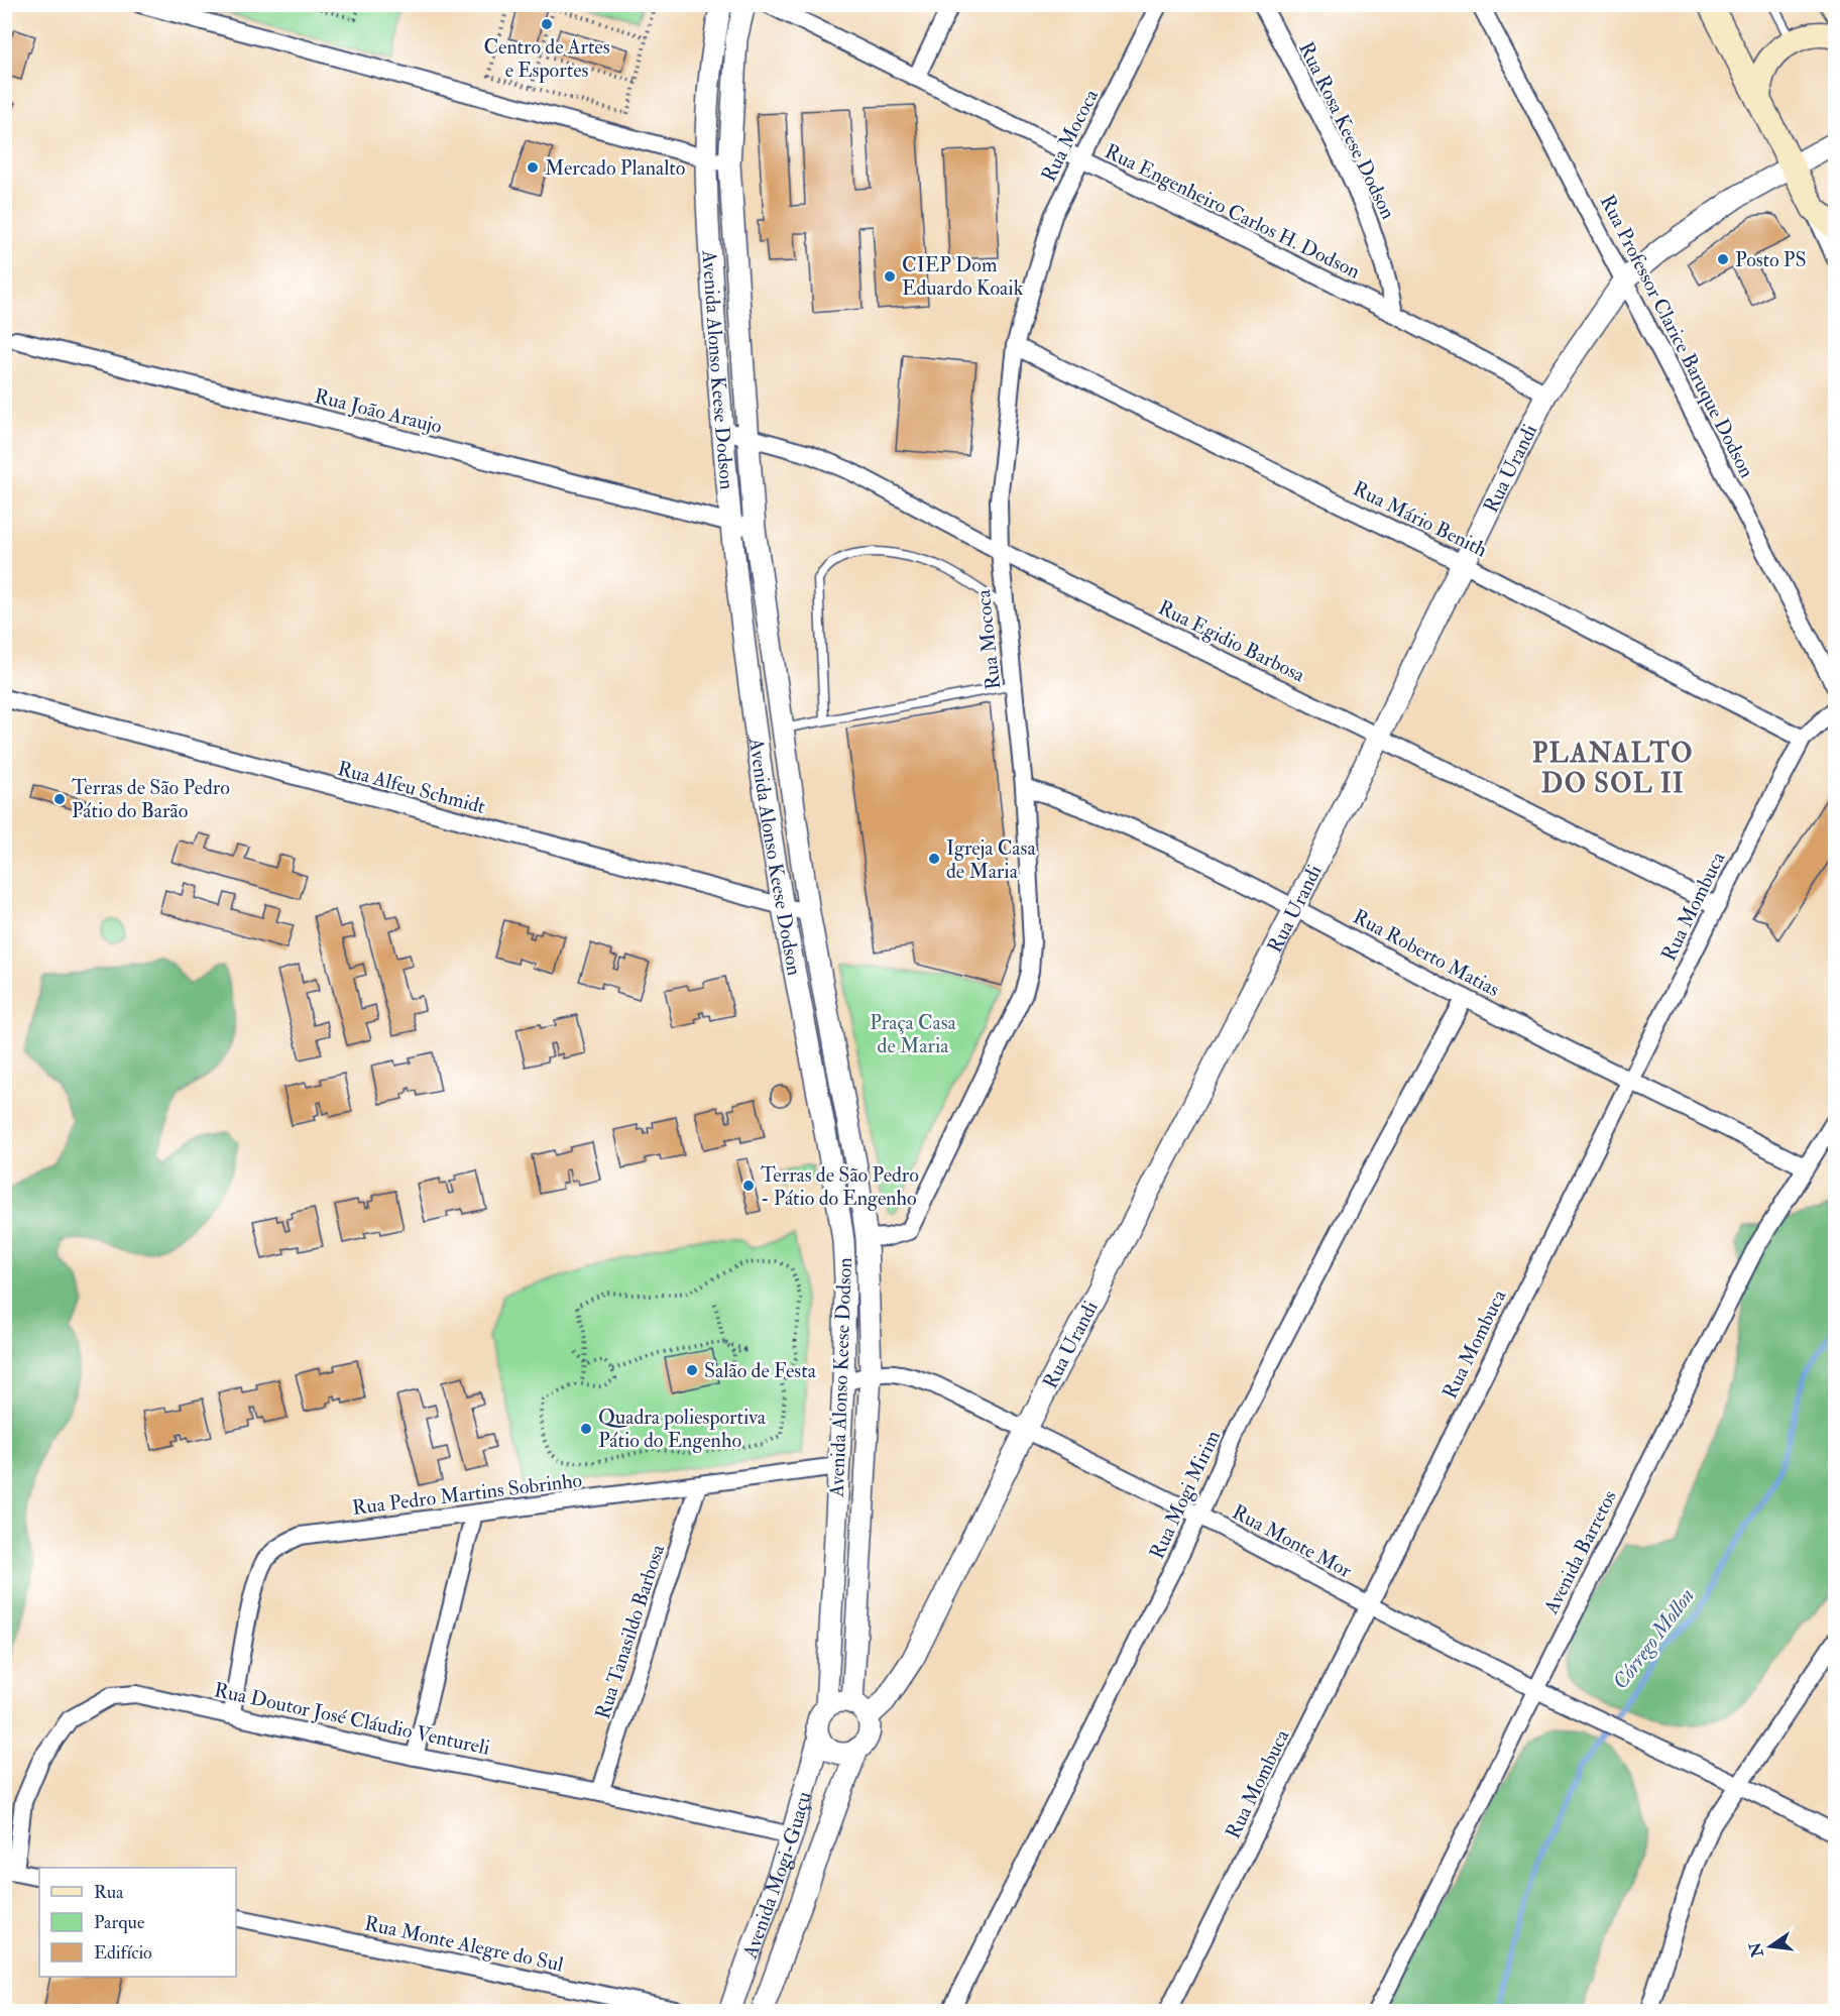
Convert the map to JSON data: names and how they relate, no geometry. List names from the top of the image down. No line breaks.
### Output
{"streets":{"street":["Rua Rosa Keese Dodson","Rua Mococa","Rua Engenheiro Carlos H. Dodson","Rua Professor Clarice Baruque Dodson","Avenida Alonso Keese Dodson","Rua João Araujo","Rua Urandi","Rua Mário Benith","Rua Egidio Barbosa","Rua Alfeu Schmidt","Rua Mombuca","Rua Roberto Matias","Rua Pedro Martins Sobrinho","Rua Mogi Mirim","Rua Monte Mor","Avenida Barretos","Rua Tanasildo Barbosa","Rua Doutor José Cláudio Ventureli","Avenida Mogi-Guaçu","Rua Monte Alegre do Sul"]},"crossings":[["Rua Rosa Keese Dodson","Rua Engenheiro Carlos H. Dodson"],["Rua Mococa","Rua Engenheiro Carlos H. Dodson"],["Rua Mococa","Avenida Alonso Keese Dodson"],["Rua Mococa","Rua Mário Benith"],["Rua Mococa","Rua Egidio Barbosa"],["Rua Mococa","Rua Roberto Matias"],["Rua Engenheiro Carlos H. Dodson","Rua Urandi"],["Rua Professor Clarice Baruque Dodson","Rua Urandi"],["Avenida Alonso Keese Dodson","Rua João Araujo"],["Avenida Alonso Keese Dodson","Rua Urandi"],["Avenida Alonso Keese Dodson","Rua Egidio Barbosa"],["Avenida Alonso Keese Dodson","Rua Alfeu Schmidt"],["Avenida Alonso Keese Dodson","Rua Pedro Martins Sobrinho"],["Avenida Alonso Keese Dodson","Rua Monte Mor"],["Avenida Alonso Keese Dodson","Avenida Mogi-Guaçu"],["Rua Urandi","Rua Mário Benith"],["Rua Urandi","Rua Egidio Barbosa"],["Rua Urandi","Rua Roberto Matias"],["Rua Urandi","Rua Monte Mor"],["Rua Urandi","Avenida Mogi-Guaçu"],["Rua Mário Benith","Rua Mombuca"],["Rua Egidio Barbosa","Rua Mombuca"],["Rua Mombuca","Rua Roberto Matias"],["Rua Mombuca","Rua Monte Mor"],["Rua Roberto Matias","Rua Mogi Mirim"],["Rua Roberto Matias","Avenida Barretos"],["Rua Pedro Martins Sobrinho","Rua Tanasildo Barbosa"],["Rua Pedro Martins Sobrinho","Rua Doutor José Cláudio Ventureli"],["Rua Mogi Mirim","Rua Monte Mor"],["Rua Monte Mor","Avenida Barretos"],["Rua Tanasildo Barbosa","Rua Doutor José Cláudio Ventureli"],["Rua Doutor José Cláudio Ventureli","Avenida Mogi-Guaçu"]],"districts":["PLANALTO DO SOL II"],"water":["Córrego Mollon"],"parks":["Praça Casa de Maria"],"places":["Centro de Artes e Esportes","Mercado Planalto","Posto PS","CIEP Dom Eduardo Koaik","Terras de São Pedro Pátio do Barão","Igreja Casa de Maria","Terras de São Pedro - Pátio do Engenho","Salão de Festa","Quadra poliesportiva Pátio do Engenho"],"legend":["Rua","Parque","Edifício"],"north":"left"}
